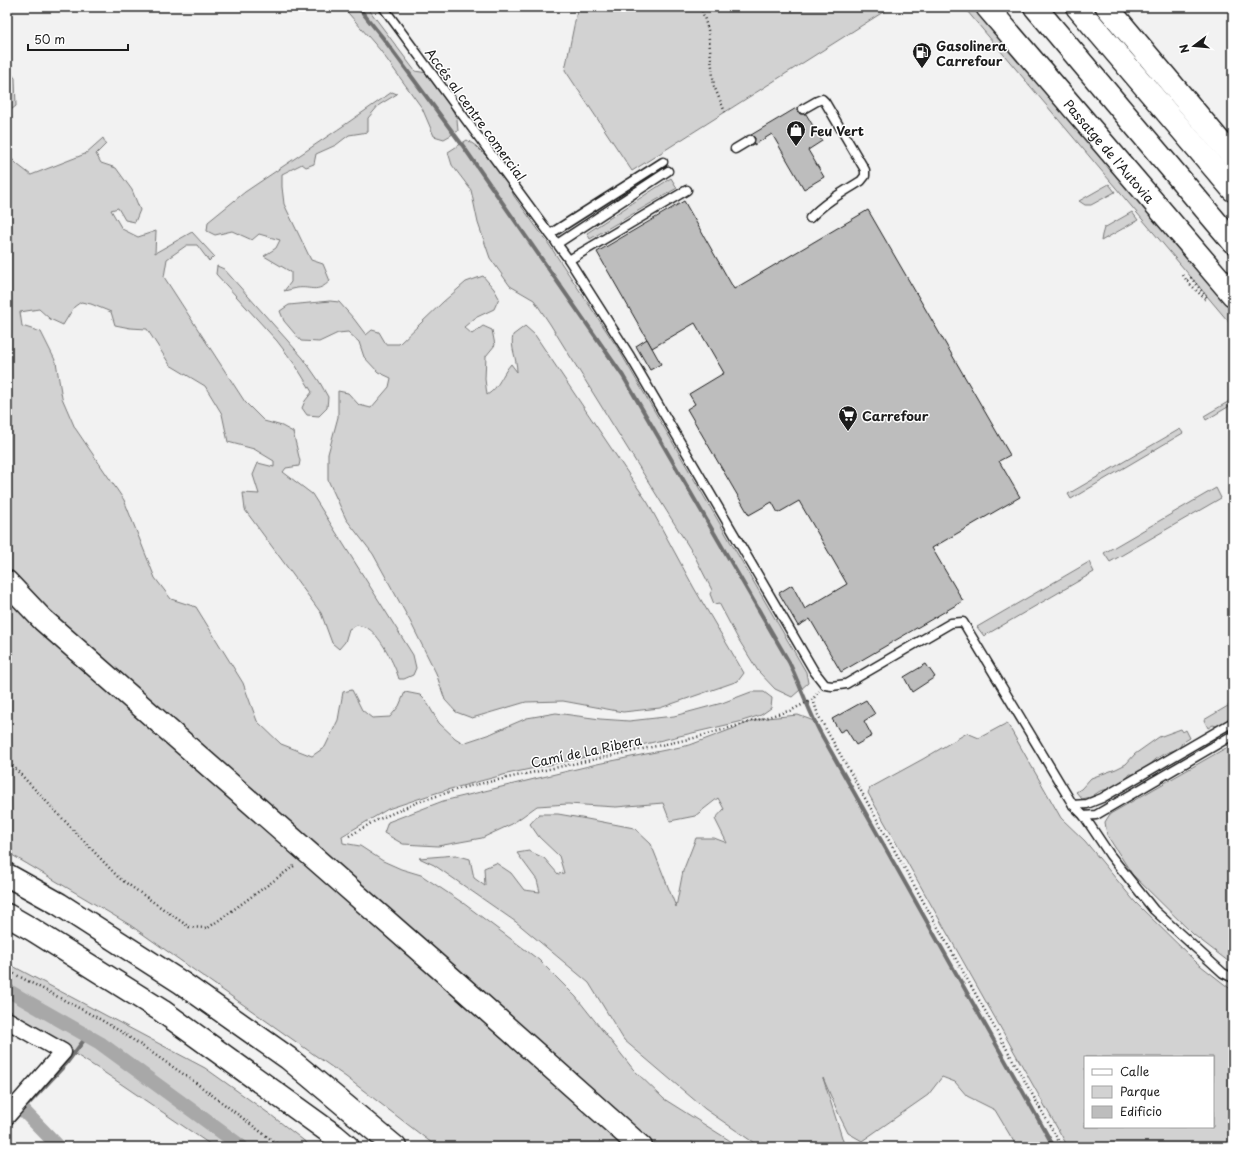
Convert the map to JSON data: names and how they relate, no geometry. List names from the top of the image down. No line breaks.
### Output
{"streets":{"main road":["Passatge de l'Autovia"],"lane":["Accés al centre comercial"],"path":["Camí de La Ribera"]},"crossings":[["Accés al centre comercial","Camí de La Ribera"]],"places":{"fuel station":["Gasolinera Carrefour"],"shop":["Feu Vert"],"supermarket":["Carrefour"]},"legend":["Calle","Parque","Edificio"],"scale_bar":"50 m","north":"left"}
